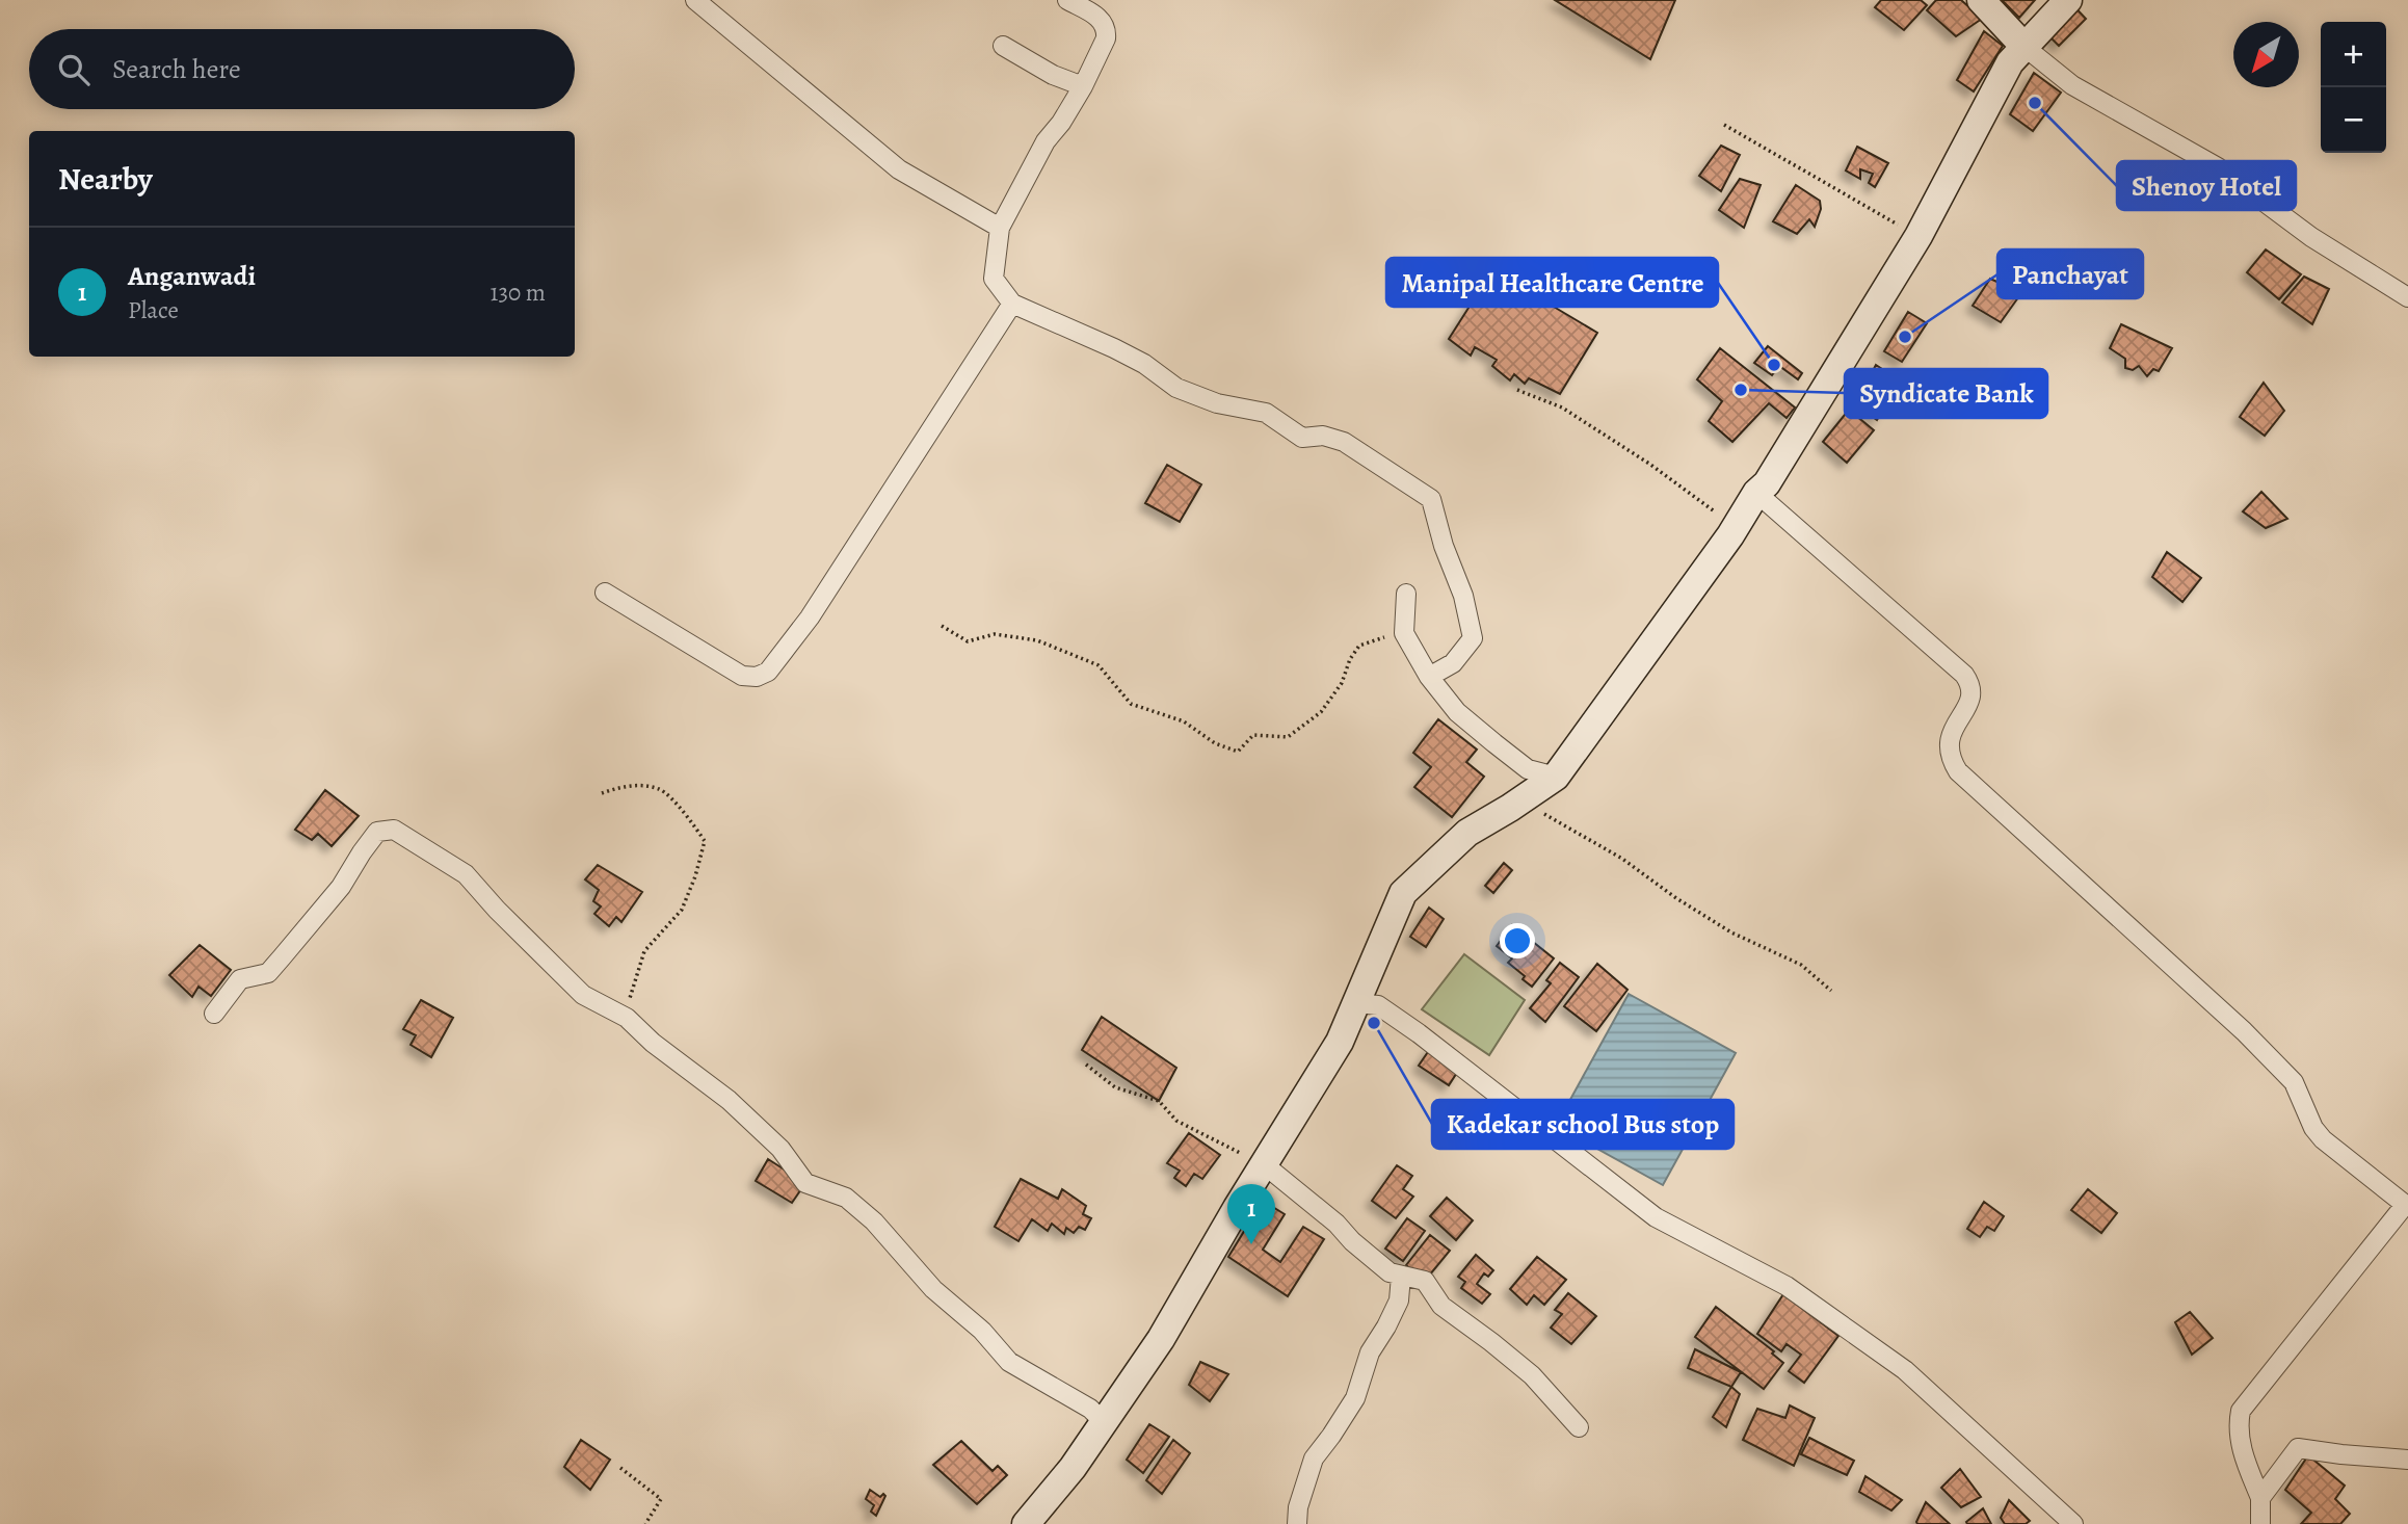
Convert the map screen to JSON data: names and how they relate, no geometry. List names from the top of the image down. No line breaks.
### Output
{"places":["Shenoy Hotel","Panchayat","Manipal Healthcare Centre","Syndicate Bank","Kadekar school Bus stop"],"north":"bottom left","page":{"map_buttons":["+","−"],"search":"Search here","heading":"Nearby","list":[{"mark":"1","name":"Anganwadi","note":"Place","value":"130 m"}],"pins":"1"}}
